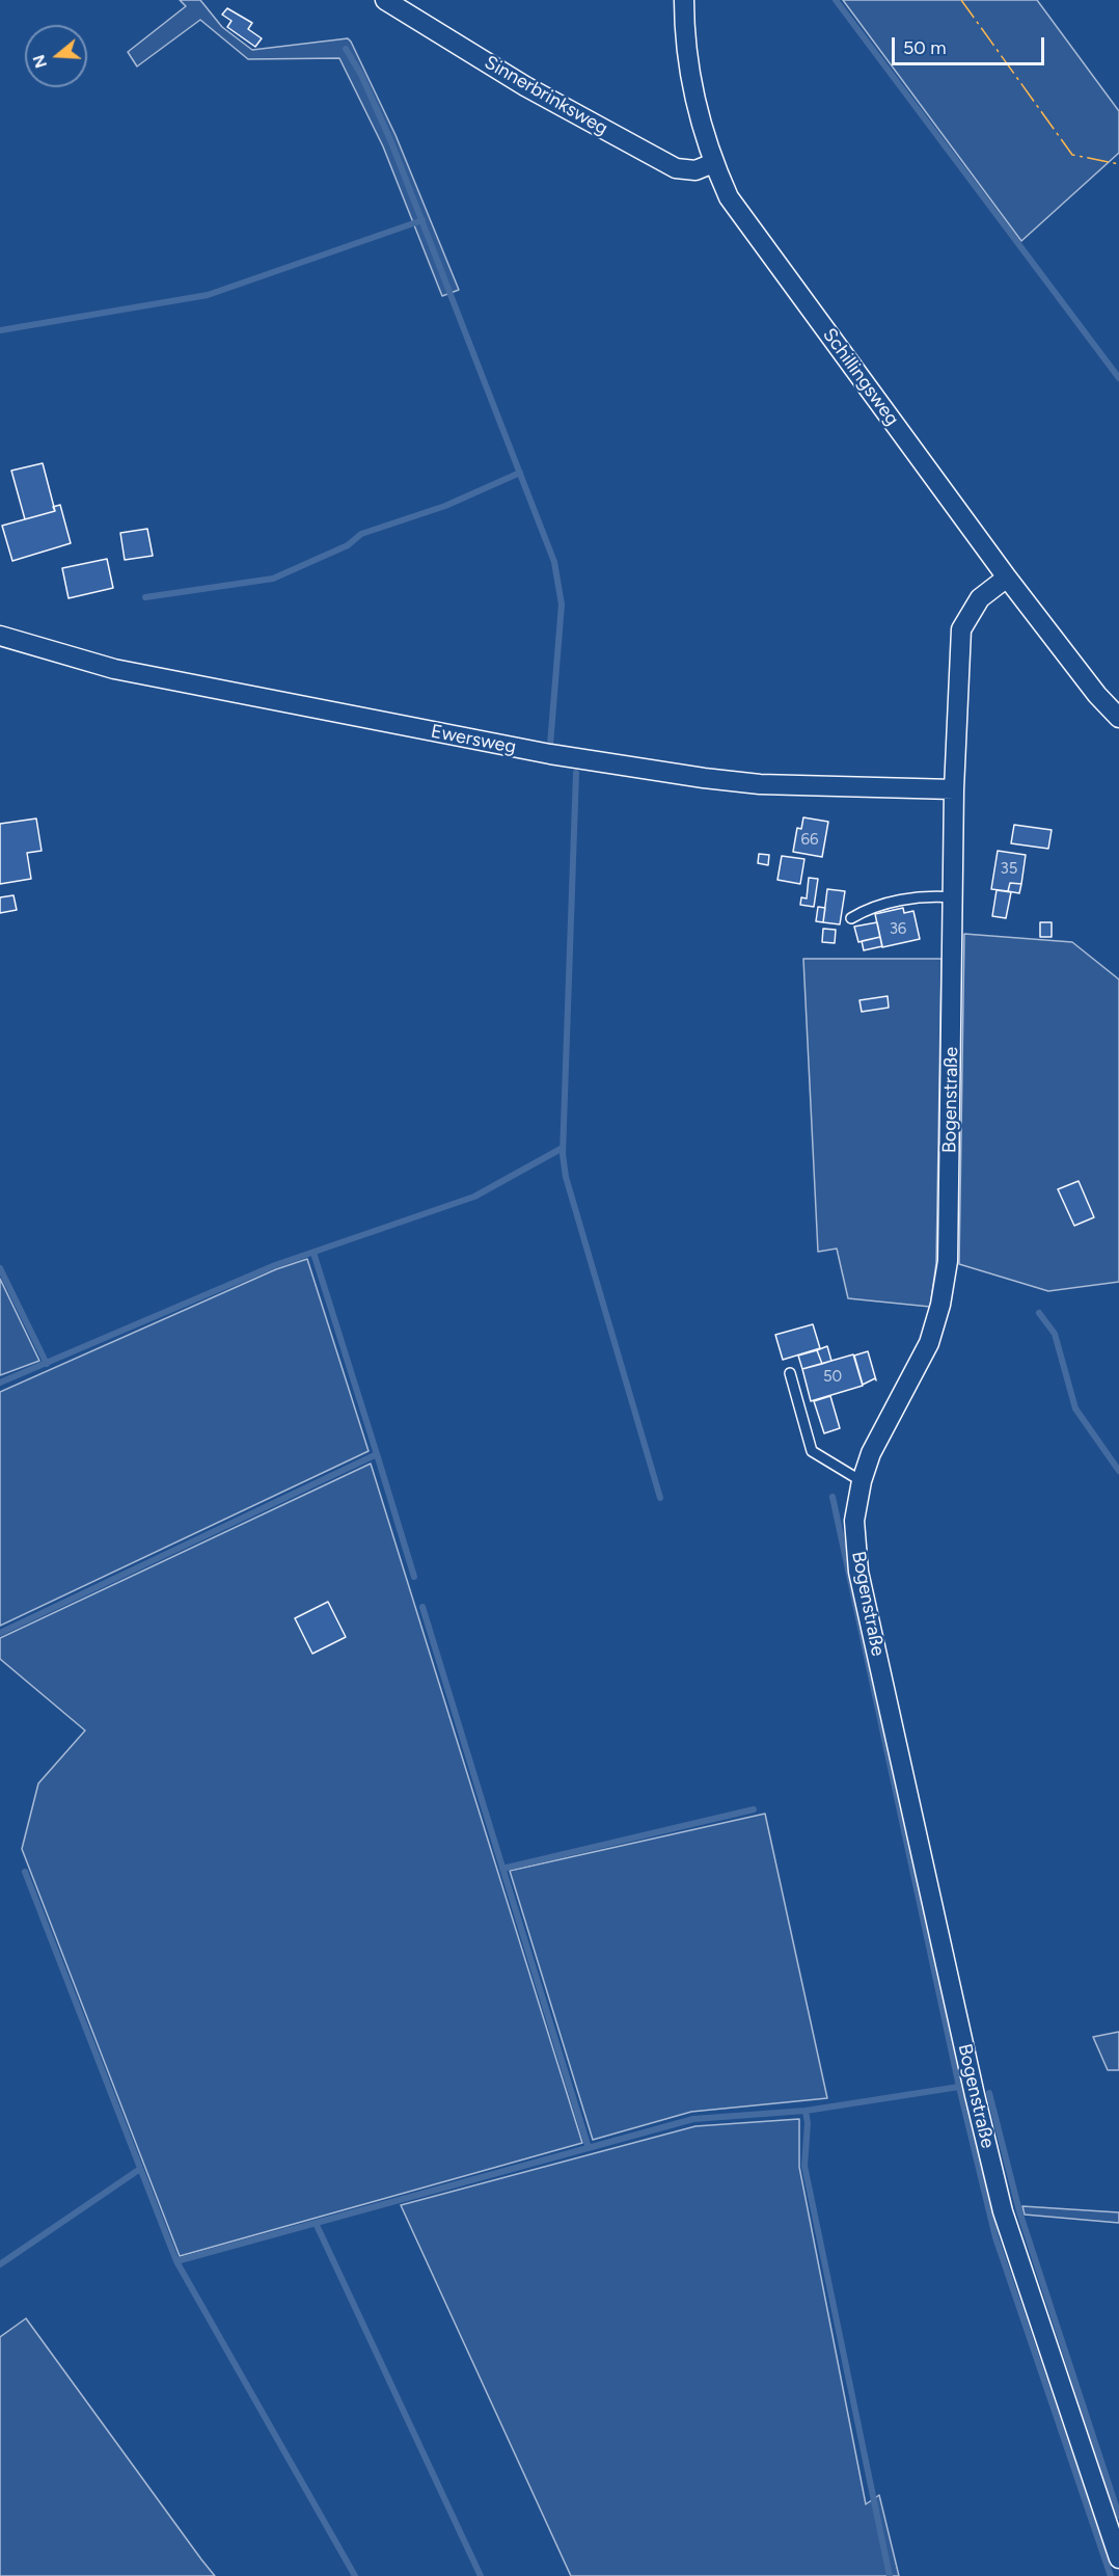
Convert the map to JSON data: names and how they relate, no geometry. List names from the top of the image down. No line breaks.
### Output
{"streets":{"street":["Sinnerbrinksweg","Schillingsweg","Ewersweg","Bogenstraße"]},"crossings":[["Sinnerbrinksweg","Schillingsweg"],["Schillingsweg","Bogenstraße"],["Ewersweg","Bogenstraße"]],"house_numbers":["66","35","36","50"],"scale_bar":"50 m","north":"left"}
